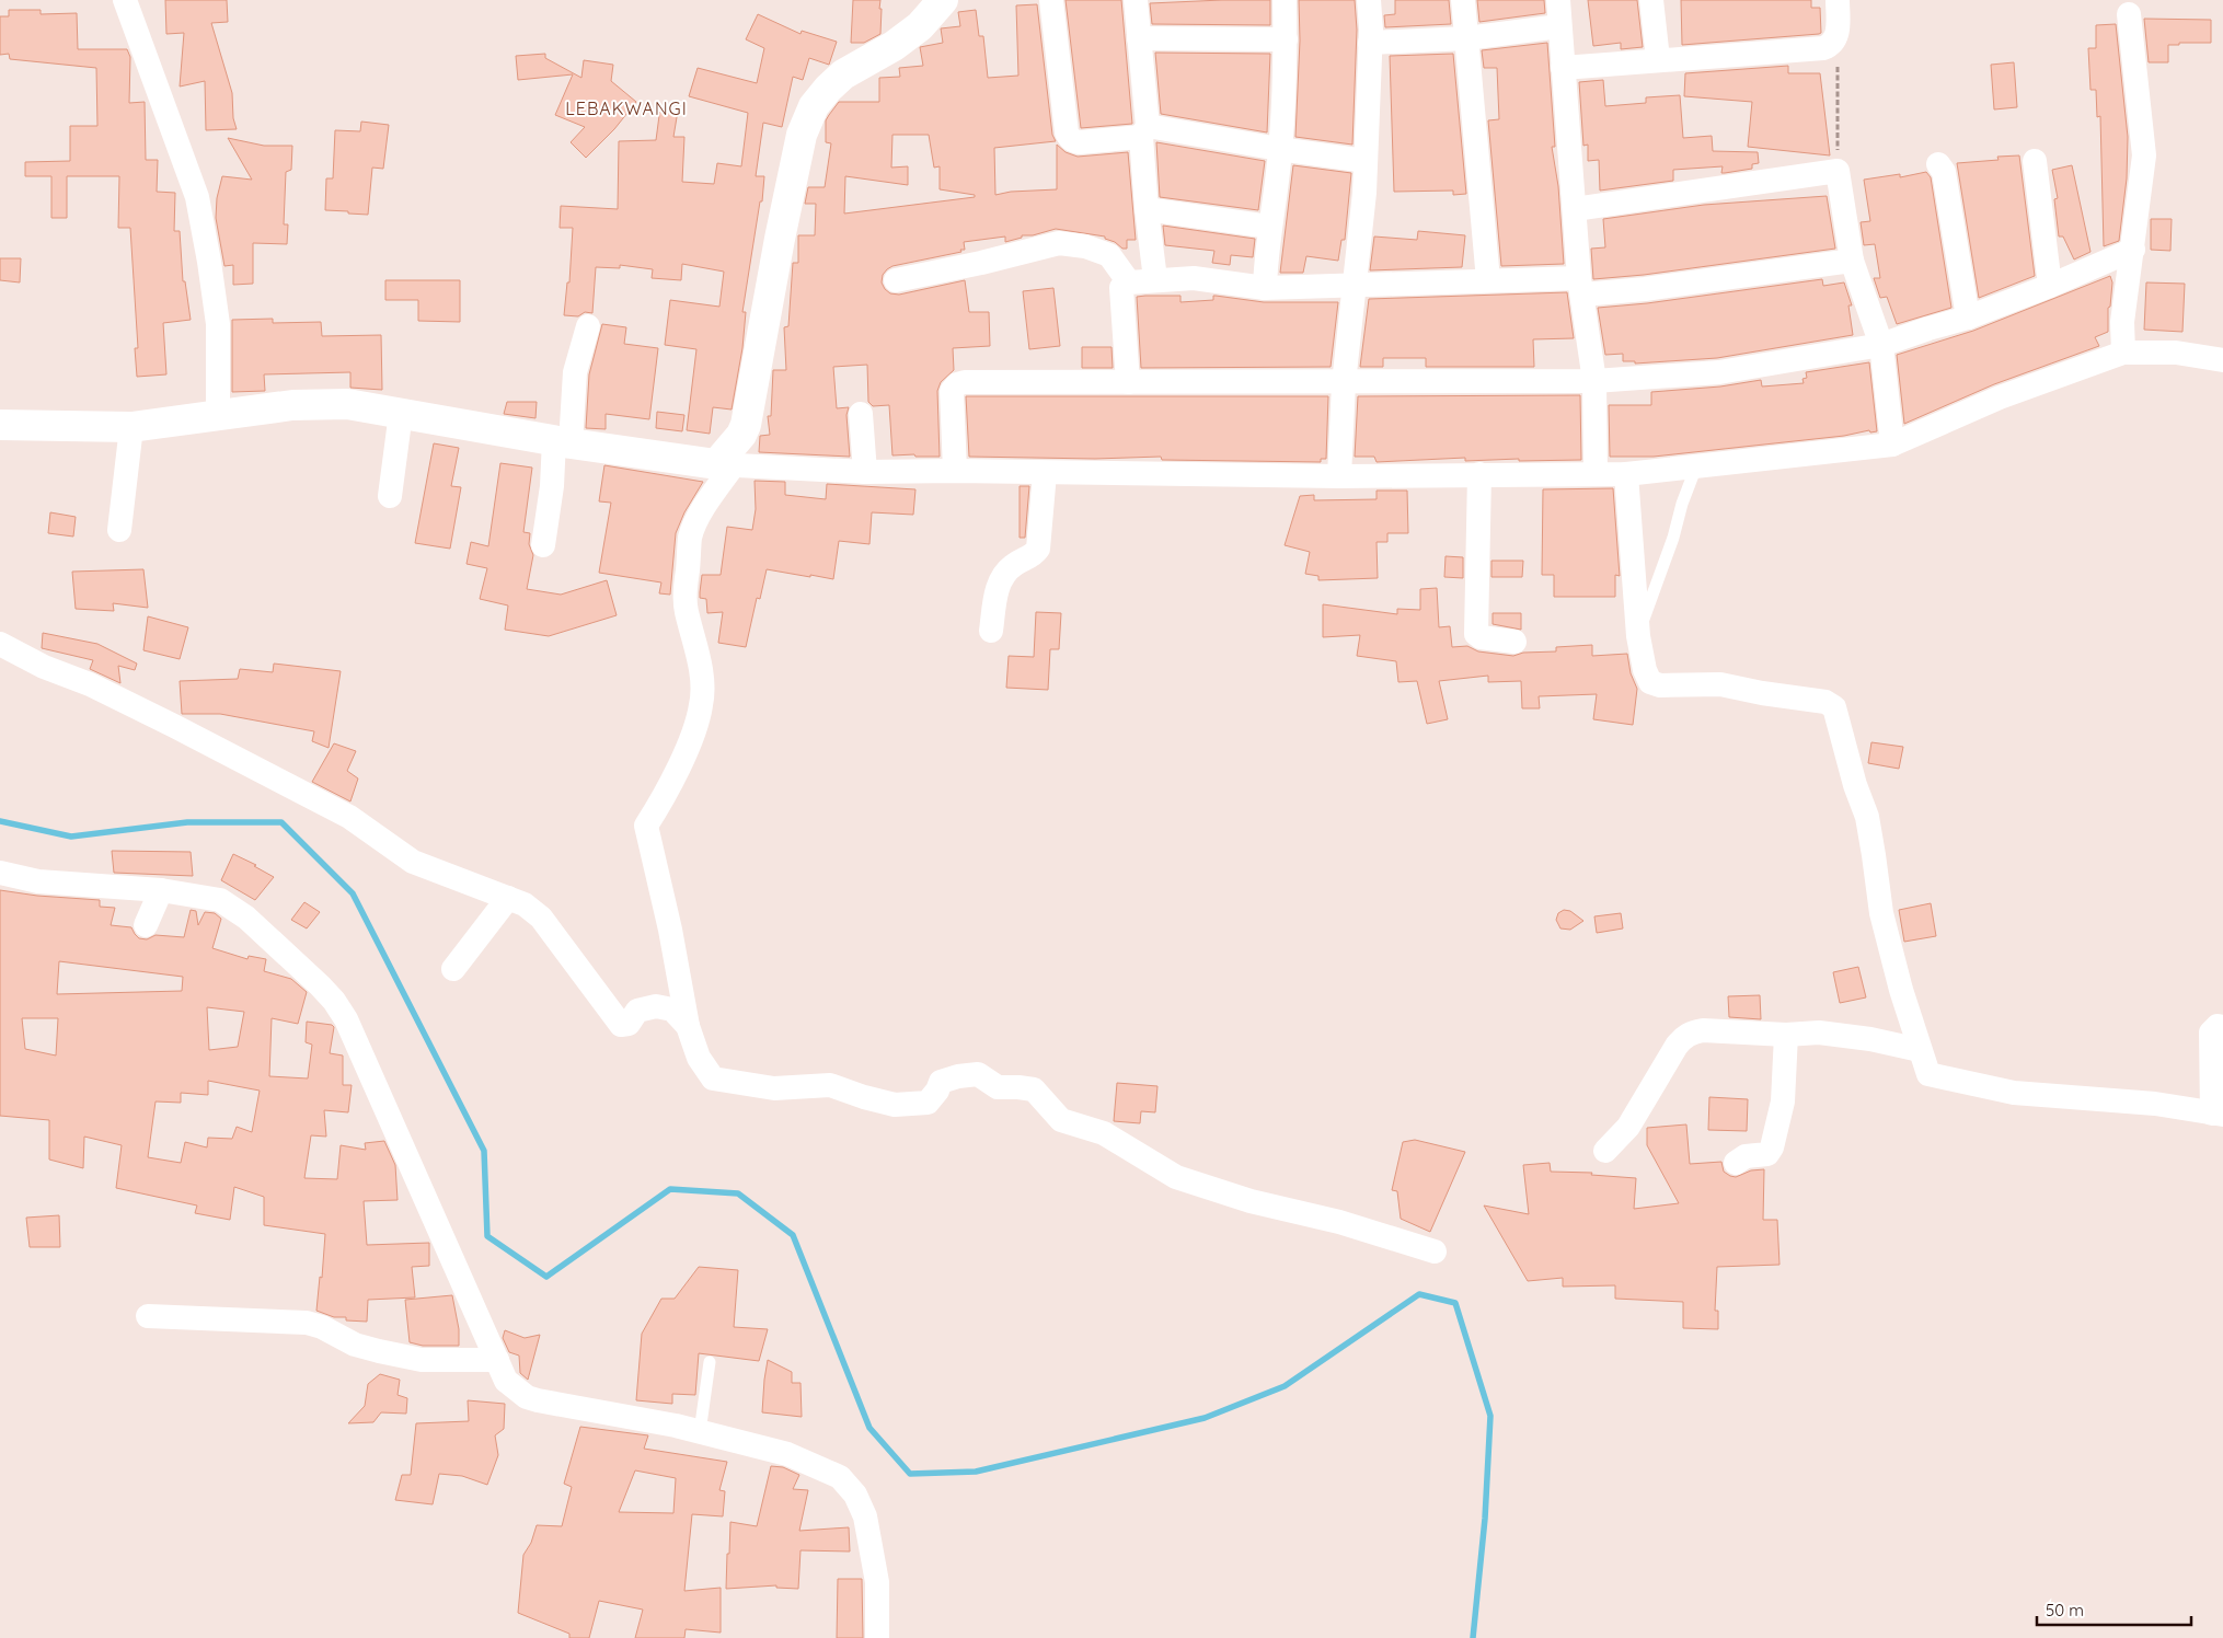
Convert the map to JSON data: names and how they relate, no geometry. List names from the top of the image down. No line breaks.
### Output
{"districts":["LEBAKWANGI"],"scale_bar":"50 m"}
